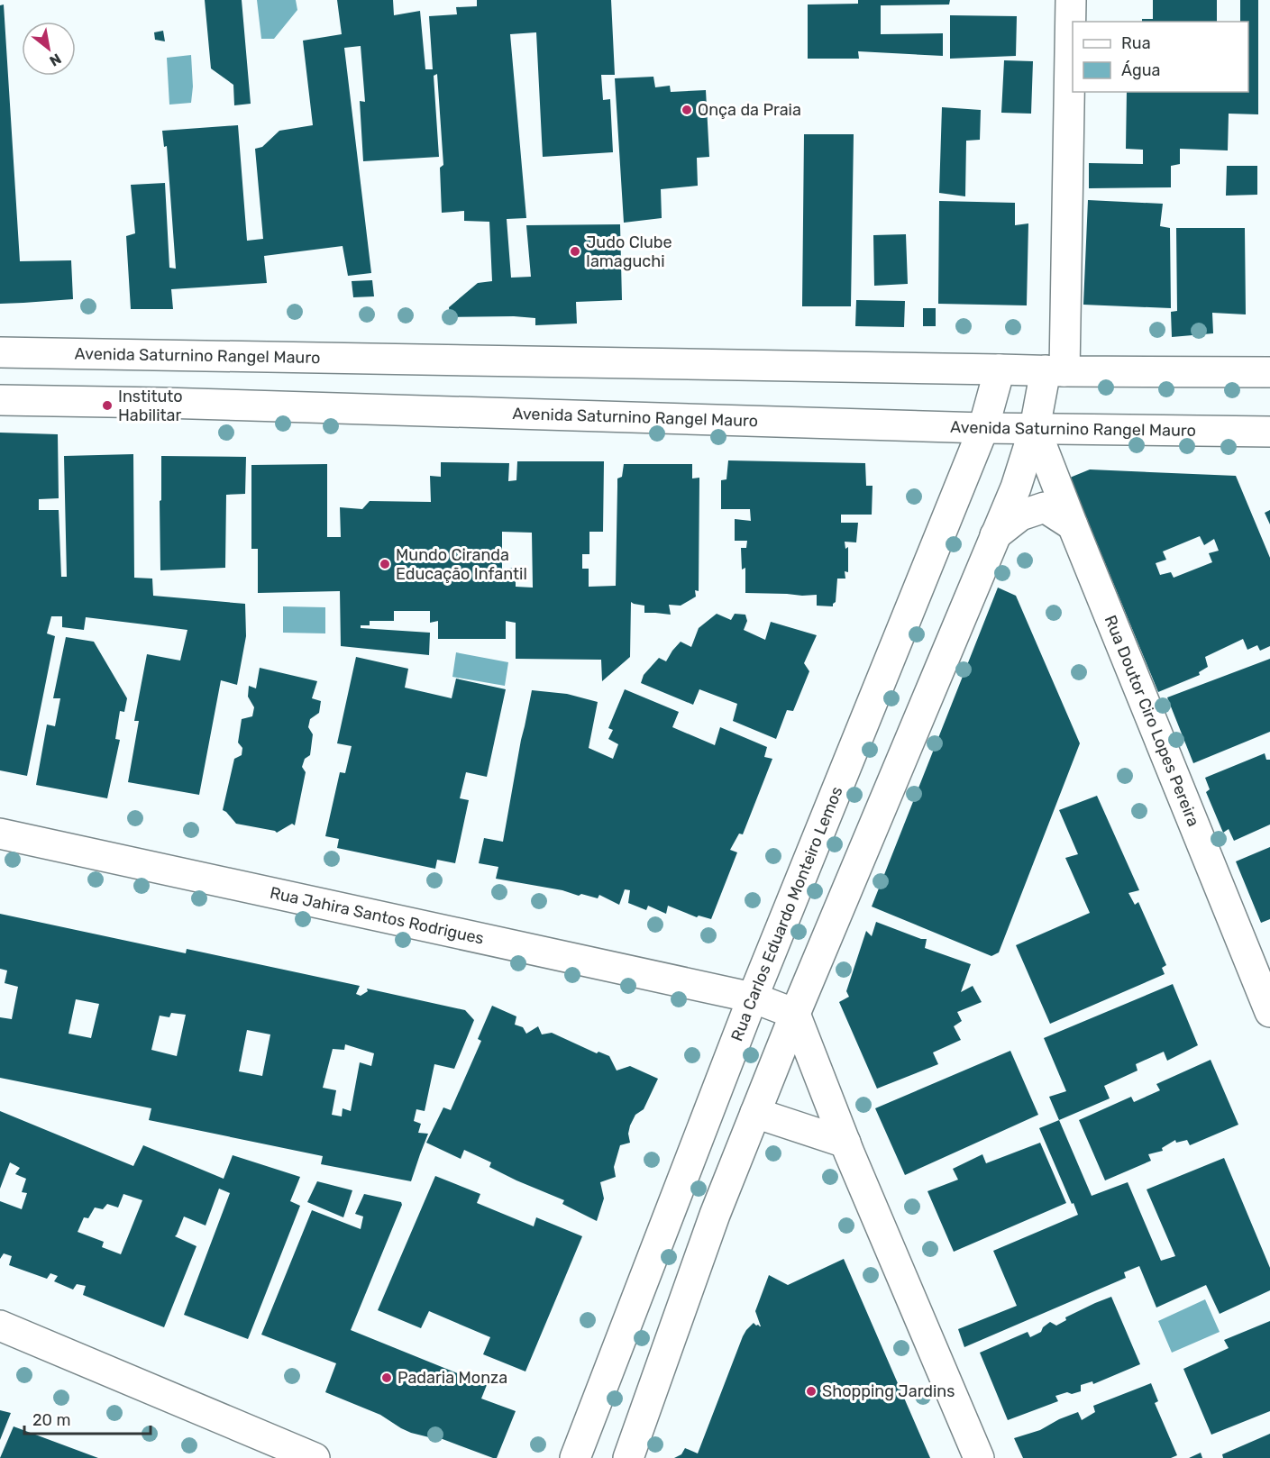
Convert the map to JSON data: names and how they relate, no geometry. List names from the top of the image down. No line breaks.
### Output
{"streets":{"street":["Avenida Saturnino Rangel Mauro","Rua Doutor Ciro Lopes Pereira","Rua Carlos Eduardo Monteiro Lemos","Rua Jahira Santos Rodrigues"]},"crossings":[["Avenida Saturnino Rangel Mauro","Rua Doutor Ciro Lopes Pereira"],["Avenida Saturnino Rangel Mauro","Rua Carlos Eduardo Monteiro Lemos"],["Rua Carlos Eduardo Monteiro Lemos","Rua Jahira Santos Rodrigues"]],"places":["Onça da Praia","Judo Clube Iamaguchi","Instituto Habilitar","Mundo Ciranda Educação Infantil","Padaria Monza","Shopping Jardins"],"legend":["Rua","Água"],"scale_bar":"20 m","north":"bottom right"}
